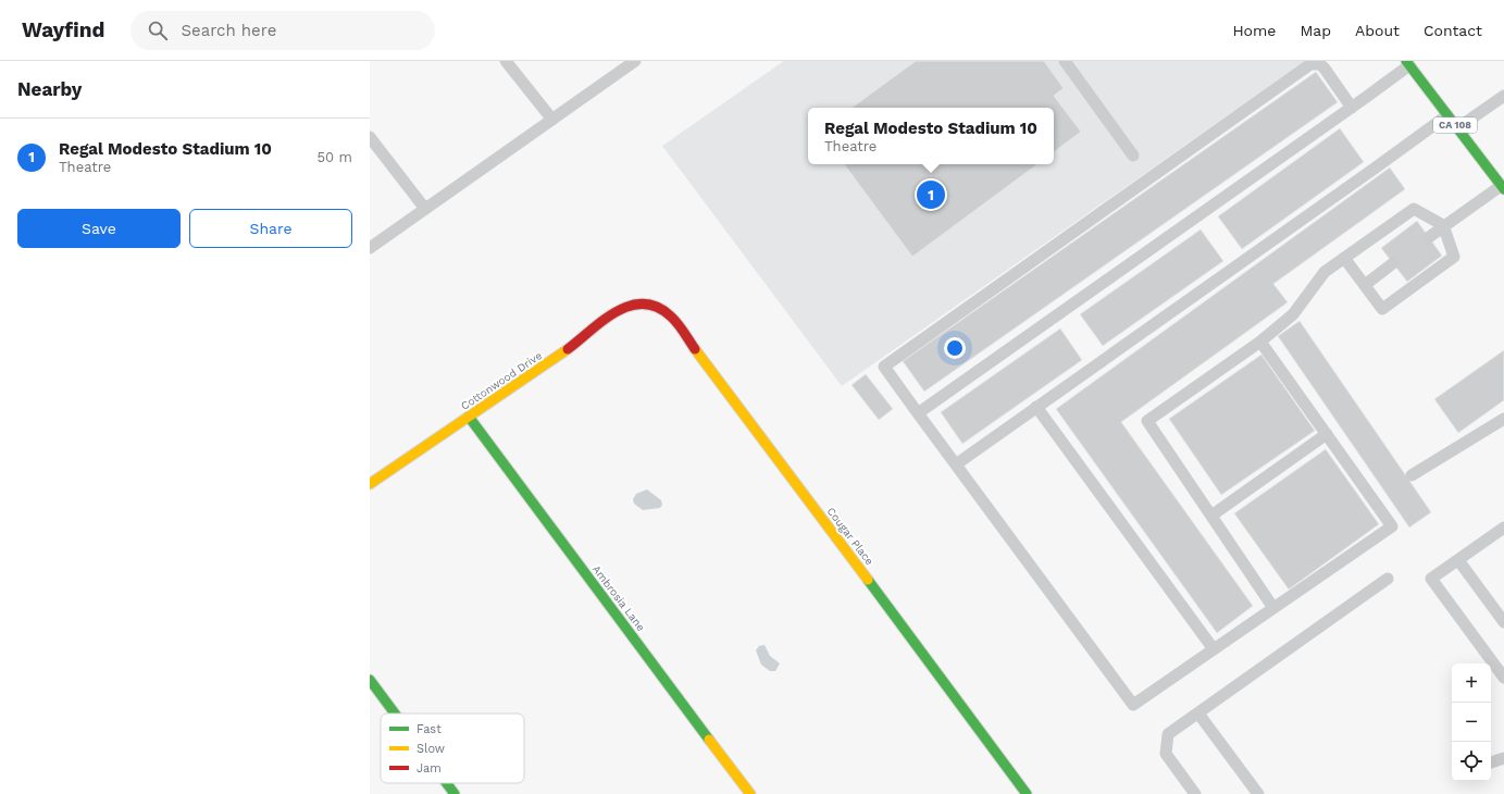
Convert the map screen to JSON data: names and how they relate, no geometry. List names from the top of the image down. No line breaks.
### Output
{"streets":{"street":["CA 108","Cottonwood Drive","Cougar Place","Ambrosia Lane"]},"crossings":[["Cottonwood Drive","Cougar Place"],["Cottonwood Drive","Ambrosia Lane"]],"legend":["Fast","Slow","Jam"],"page":{"header":"Wayfind","search":"Search here","nav":["Home","Map","About","Contact"],"heading":"Nearby","popup":["Regal Modesto Stadium 10","Theatre"],"list":[{"mark":"1","name":"Regal Modesto Stadium 10","note":"Theatre","value":"50 m"}],"pins":"1","buttons":["Save","Share"],"map_buttons":["+","−"]}}
